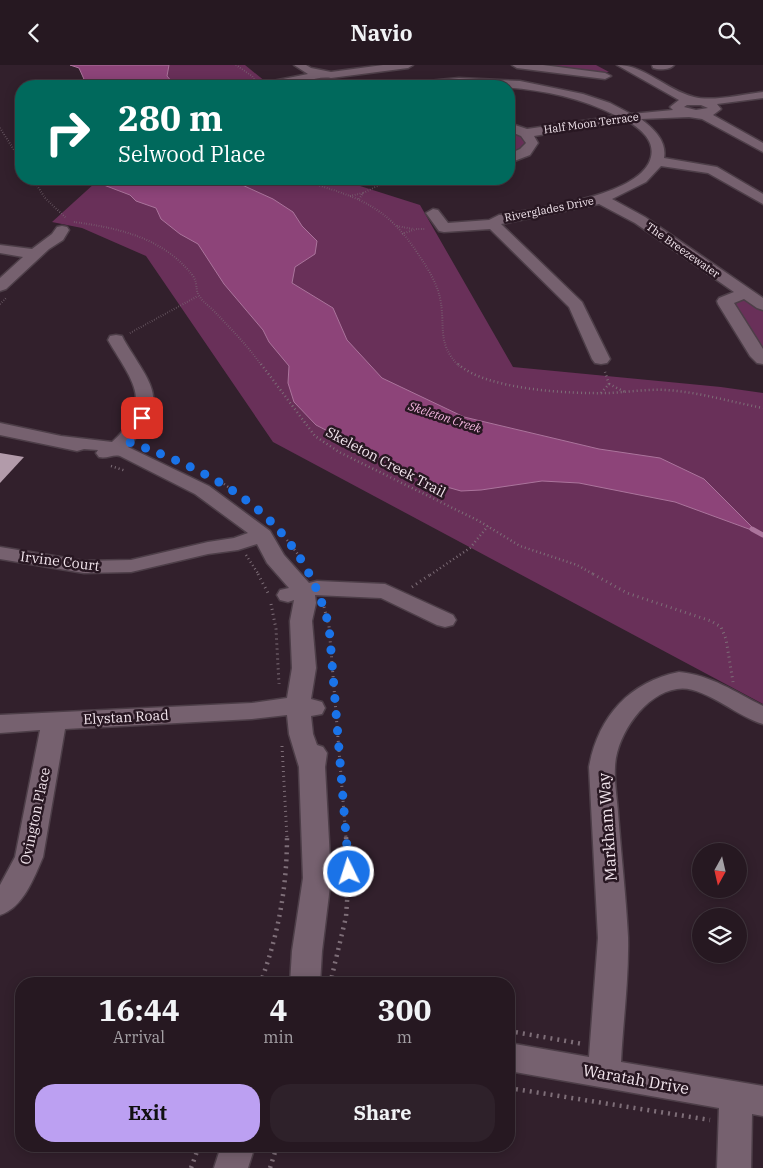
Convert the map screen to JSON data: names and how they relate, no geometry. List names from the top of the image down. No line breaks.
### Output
{"streets":{"street":["Half Moon Terrace","Riverglades Drive","The Breezewater","Irvine Court","Elystan Road","Ovington Place","Markham Way","Waratah Drive"],"path":["Skeleton Creek Trail"]},"crossings":[["Riverglades Drive","The Breezewater"],["Elystan Road","Ovington Place"],["Markham Way","Waratah Drive"]],"water":["Skeleton Creek"],"north":"bottom","page":{"header":"Navio","turn":["280 m","Selwood Place"],"eta":["16:44","Arrival","4","min","300","m"],"buttons":["Exit","Share"]}}
